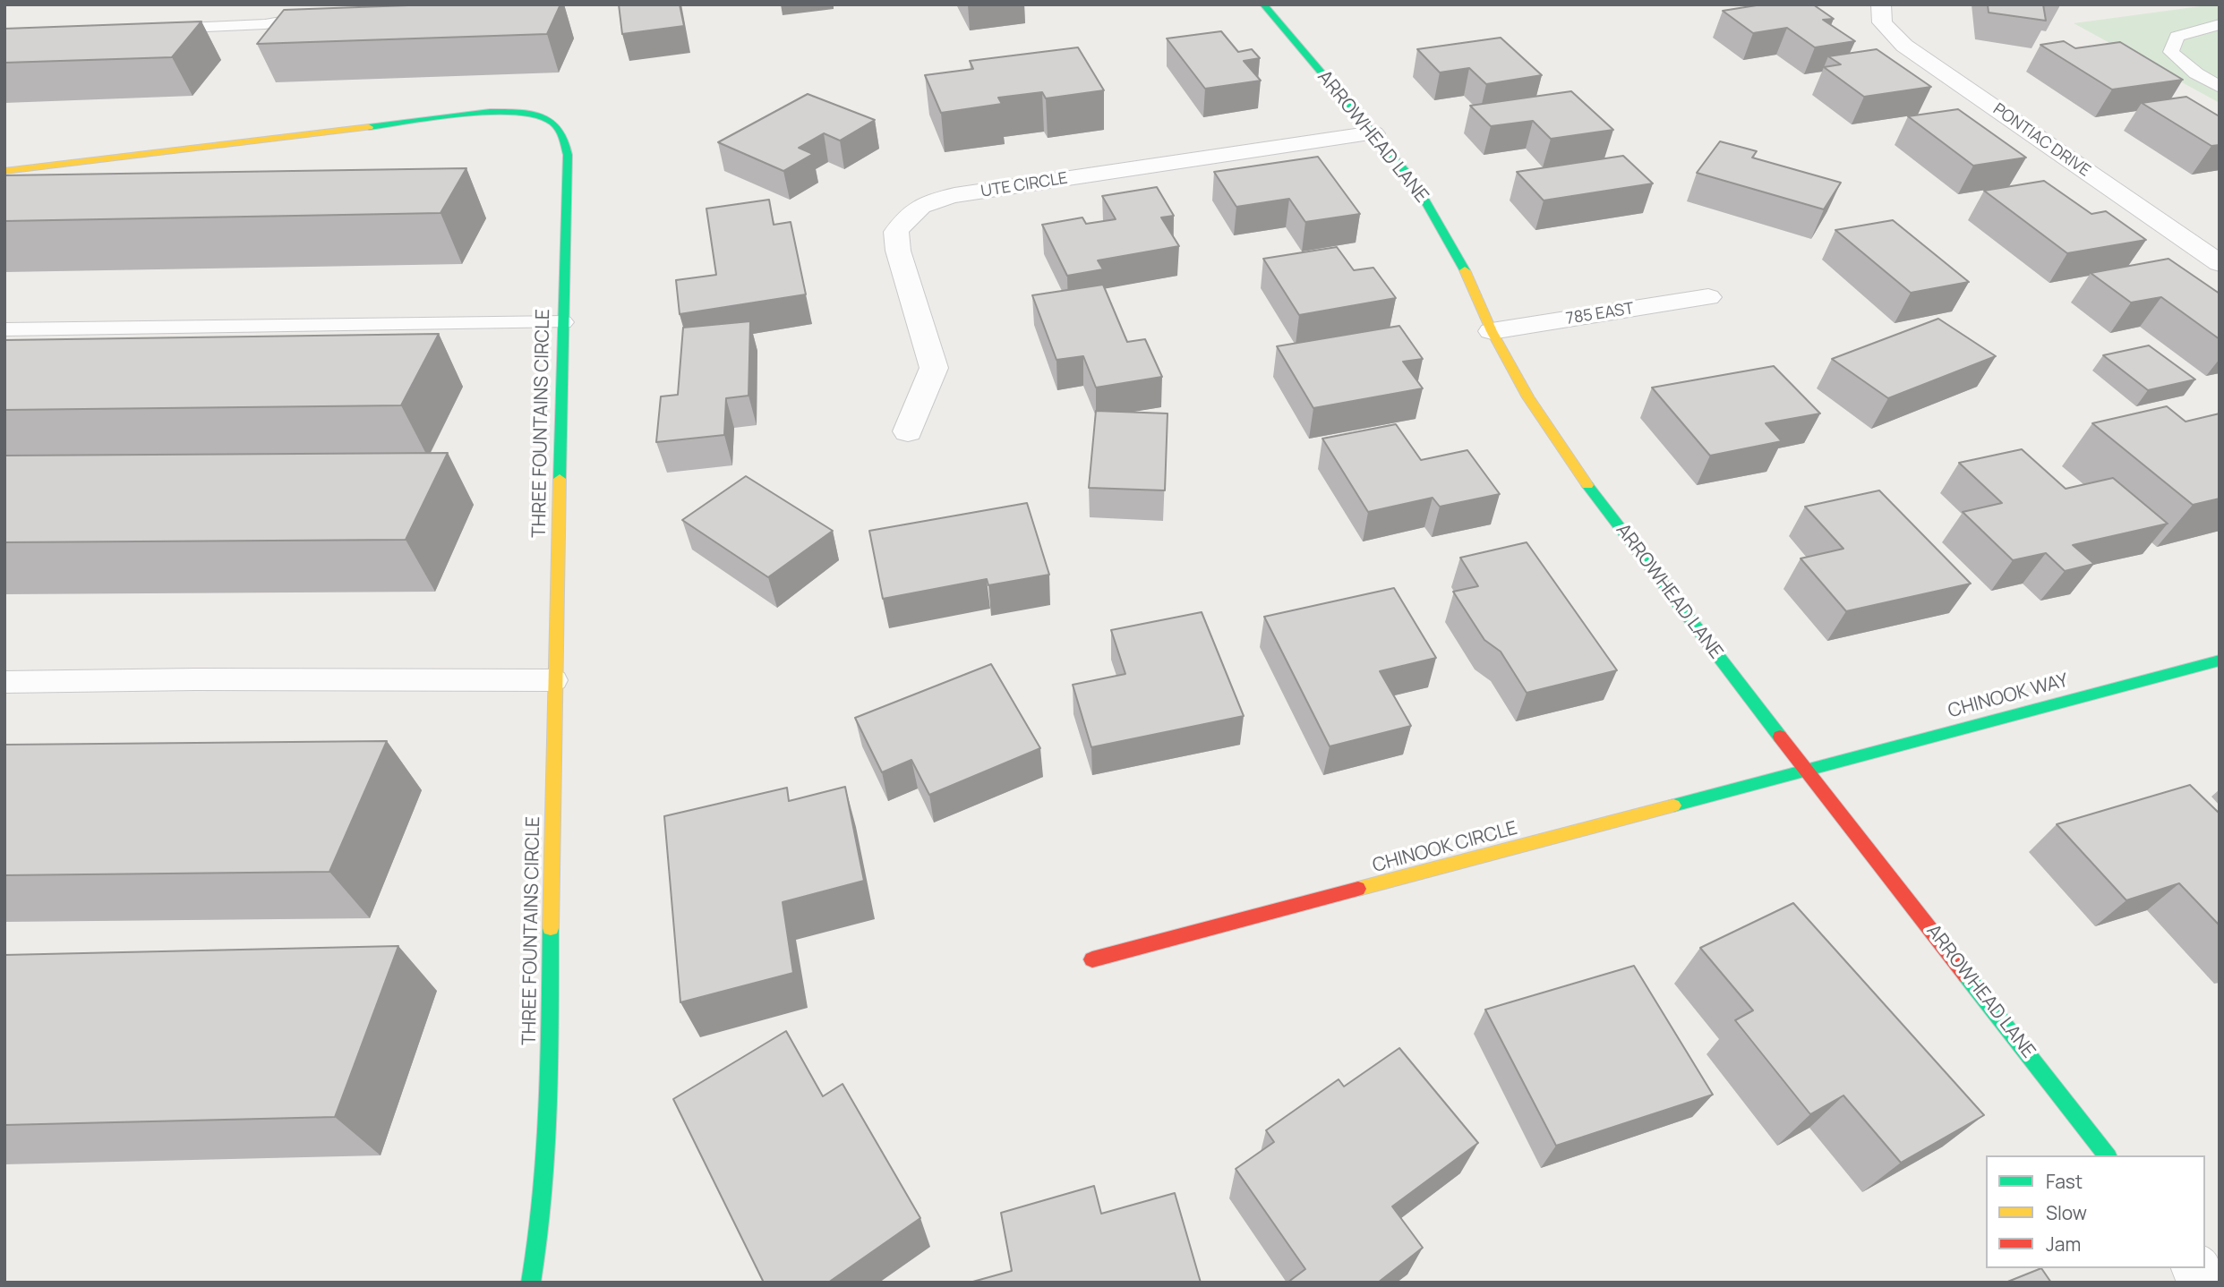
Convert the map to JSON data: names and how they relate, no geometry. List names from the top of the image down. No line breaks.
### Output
{"streets":{"street":["ARROWHEAD LANE","PONTIAC DRIVE","UTE CIRCLE","785 EAST","THREE FOUNTAINS CIRCLE","CHINOOK WAY","CHINOOK CIRCLE"]},"crossings":[["ARROWHEAD LANE","UTE CIRCLE"],["ARROWHEAD LANE","785 EAST"],["ARROWHEAD LANE","CHINOOK WAY"],["ARROWHEAD LANE","CHINOOK CIRCLE"],["CHINOOK WAY","CHINOOK CIRCLE"]],"legend":["Fast","Slow","Jam"]}
